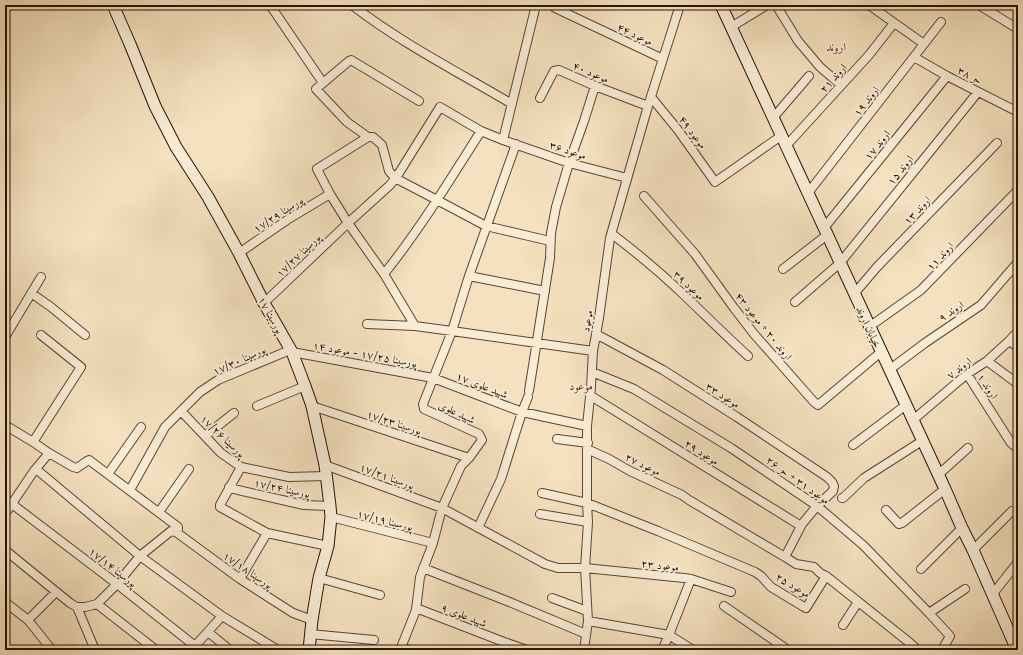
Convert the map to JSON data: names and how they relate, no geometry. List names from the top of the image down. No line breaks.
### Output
{"streets":{"street":["موعود ۴۴","موعود ۴۰","حر ۳۸","اروند ۲۱","اروند ۱۹","موعود ۴۹","اروند ۱۷","موعود ۳۶","اروند ۱۵","اروند ۱۳","پورسینا ۱۷/۲۹","پورسینا ۱۷/۲۷","اروند ۱۱","موعود ۳۹","اروند ۹","پورسینا ۱۷","موعود","اروند ۲۰ + موعود ۴۳","خیابان اروند","پورسینا ۱۷/۲۵ - موعود ۱۴","پورسینا ۱۷/۳۰","اروند ۷","شهید علوی ۱۷","اروند ۱","موعود ۳۳","شهید علوی","پورسینا ۱۷/۲۳","پورسینا ۱۷/۲۶","موعود ۲۹","موعود ۲۷","پورسینا ۱۷/۲۱","موعود ۳۱ + حر ۲۶","پورسینا ۱۷/۲۴","پورسینا ۱۷/۱۹","موعود ۲۳","پورسینا ۱۷/۱۴","پورسینا ۱۷/۱۸","موعود ۲۵","شهید علوی ۹"]},"crossings":[["موعود ۴۴","موعود"],["موعود ۴۰","موعود"],["حر ۳۸","اروند ۱۹"],["حر ۳۸","اروند ۱۷"],["حر ۳۸","اروند ۱۵"],["اروند ۲۱","موعود ۴۹"],["اروند ۲۱","خیابان اروند"],["اروند ۱۹","خیابان اروند"],["موعود ۴۹","موعود"],["اروند ۱۷","خیابان اروند"],["موعود ۳۶","پورسینا ۱۷/۲۷"],["موعود ۳۶","موعود"],["موعود ۳۶","شهید علوی"],["اروند ۱۵","خیابان اروند"],["اروند ۱۳","خیابان اروند"],["پورسینا ۱۷/۲۹","پورسینا ۱۷"],["پورسینا ۱۷/۲۷","پورسینا ۱۷"],["اروند ۱۱","خیابان اروند"],["موعود ۳۹","موعود"],["اروند ۹","خیابان اروند"],["پورسینا ۱۷","پورسینا ۱۷/۲۵ - موعود ۱۴"],["پورسینا ۱۷","پورسینا ۱۷/۳۰"],["پورسینا ۱۷","پورسینا ۱۷/۲۳"],["پورسینا ۱۷","پورسینا ۱۷/۲۶"],["پورسینا ۱۷","پورسینا ۱۷/۲۱"],["پورسینا ۱۷","پورسینا ۱۷/۲۴"],["پورسینا ۱۷","پورسینا ۱۷/۱۹"],["پورسینا ۱۷","پورسینا ۱۷/۱۸"],["موعود","شهید علوی ۱۷"],["موعود","موعود ۳۳"],["موعود","موعود ۲۹"],["موعود","موعود ۲۷"],["موعود","موعود ۳۱ + حر ۲۶"],["موعود","موعود ۲۳"],["موعود","موعود ۲۵"],["اروند ۲۰ + موعود ۴۳","خیابان اروند"],["خیابان اروند","اروند ۷"],["پورسینا ۱۷/۲۵ - موعود ۱۴","پورسینا ۱۷/۳۰"],["پورسینا ۱۷/۲۵ - موعود ۱۴","شهید علوی ۱۷"],["پورسینا ۱۷/۲۵ - موعود ۱۴","شهید علوی"],["پورسینا ۱۷/۳۰","پورسینا ۱۷/۲۶"],["اروند ۷","اروند ۱"],["شهید علوی ۱۷","شهید علوی"],["موعود ۳۳","موعود ۲۵"],["شهید علوی","پورسینا ۱۷/۲۳"],["شهید علوی","پورسینا ۱۷/۲۱"],["شهید علوی","پورسینا ۱۷/۱۹"],["شهید علوی","شهید علوی ۹"],["پورسینا ۱۷/۲۶","پورسینا ۱۷/۲۱"],["موعود ۲۹","موعود ۲۵"],["موعود ۲۷","موعود ۲۵"],["پورسینا ۱۷/۲۱","موعود ۲۳"],["موعود ۳۱ + حر ۲۶","موعود ۲۵"]],"districts":["اروند","موعود"]}
